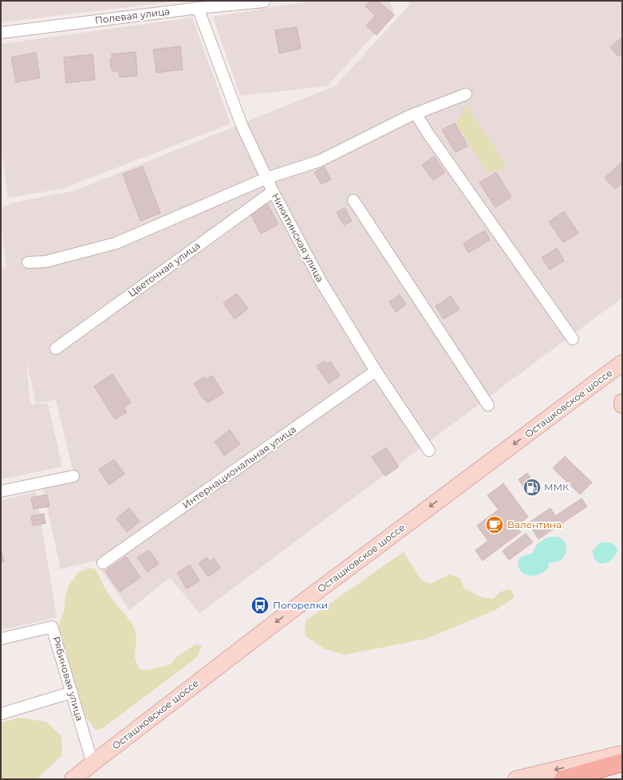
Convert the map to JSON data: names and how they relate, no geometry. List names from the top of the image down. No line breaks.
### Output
{"streets":{"main road":["Осташковское шоссе"],"street":["Полевая улица","Никитинская улица","Цветочная улица","Интернациональная улица","Рябиновая улица"]},"crossings":[["Полевая улица","Никитинская улица"],["Никитинская улица","Цветочная улица"],["Никитинская улица","Интернациональная улица"],["Осташковское шоссе","Рябиновая улица"]],"one_way":["Осташковское шоссе"],"places":{"fuel station":["ММК"],"cafe":["Валентина"],"bus stop":["Погорелки"]}}
